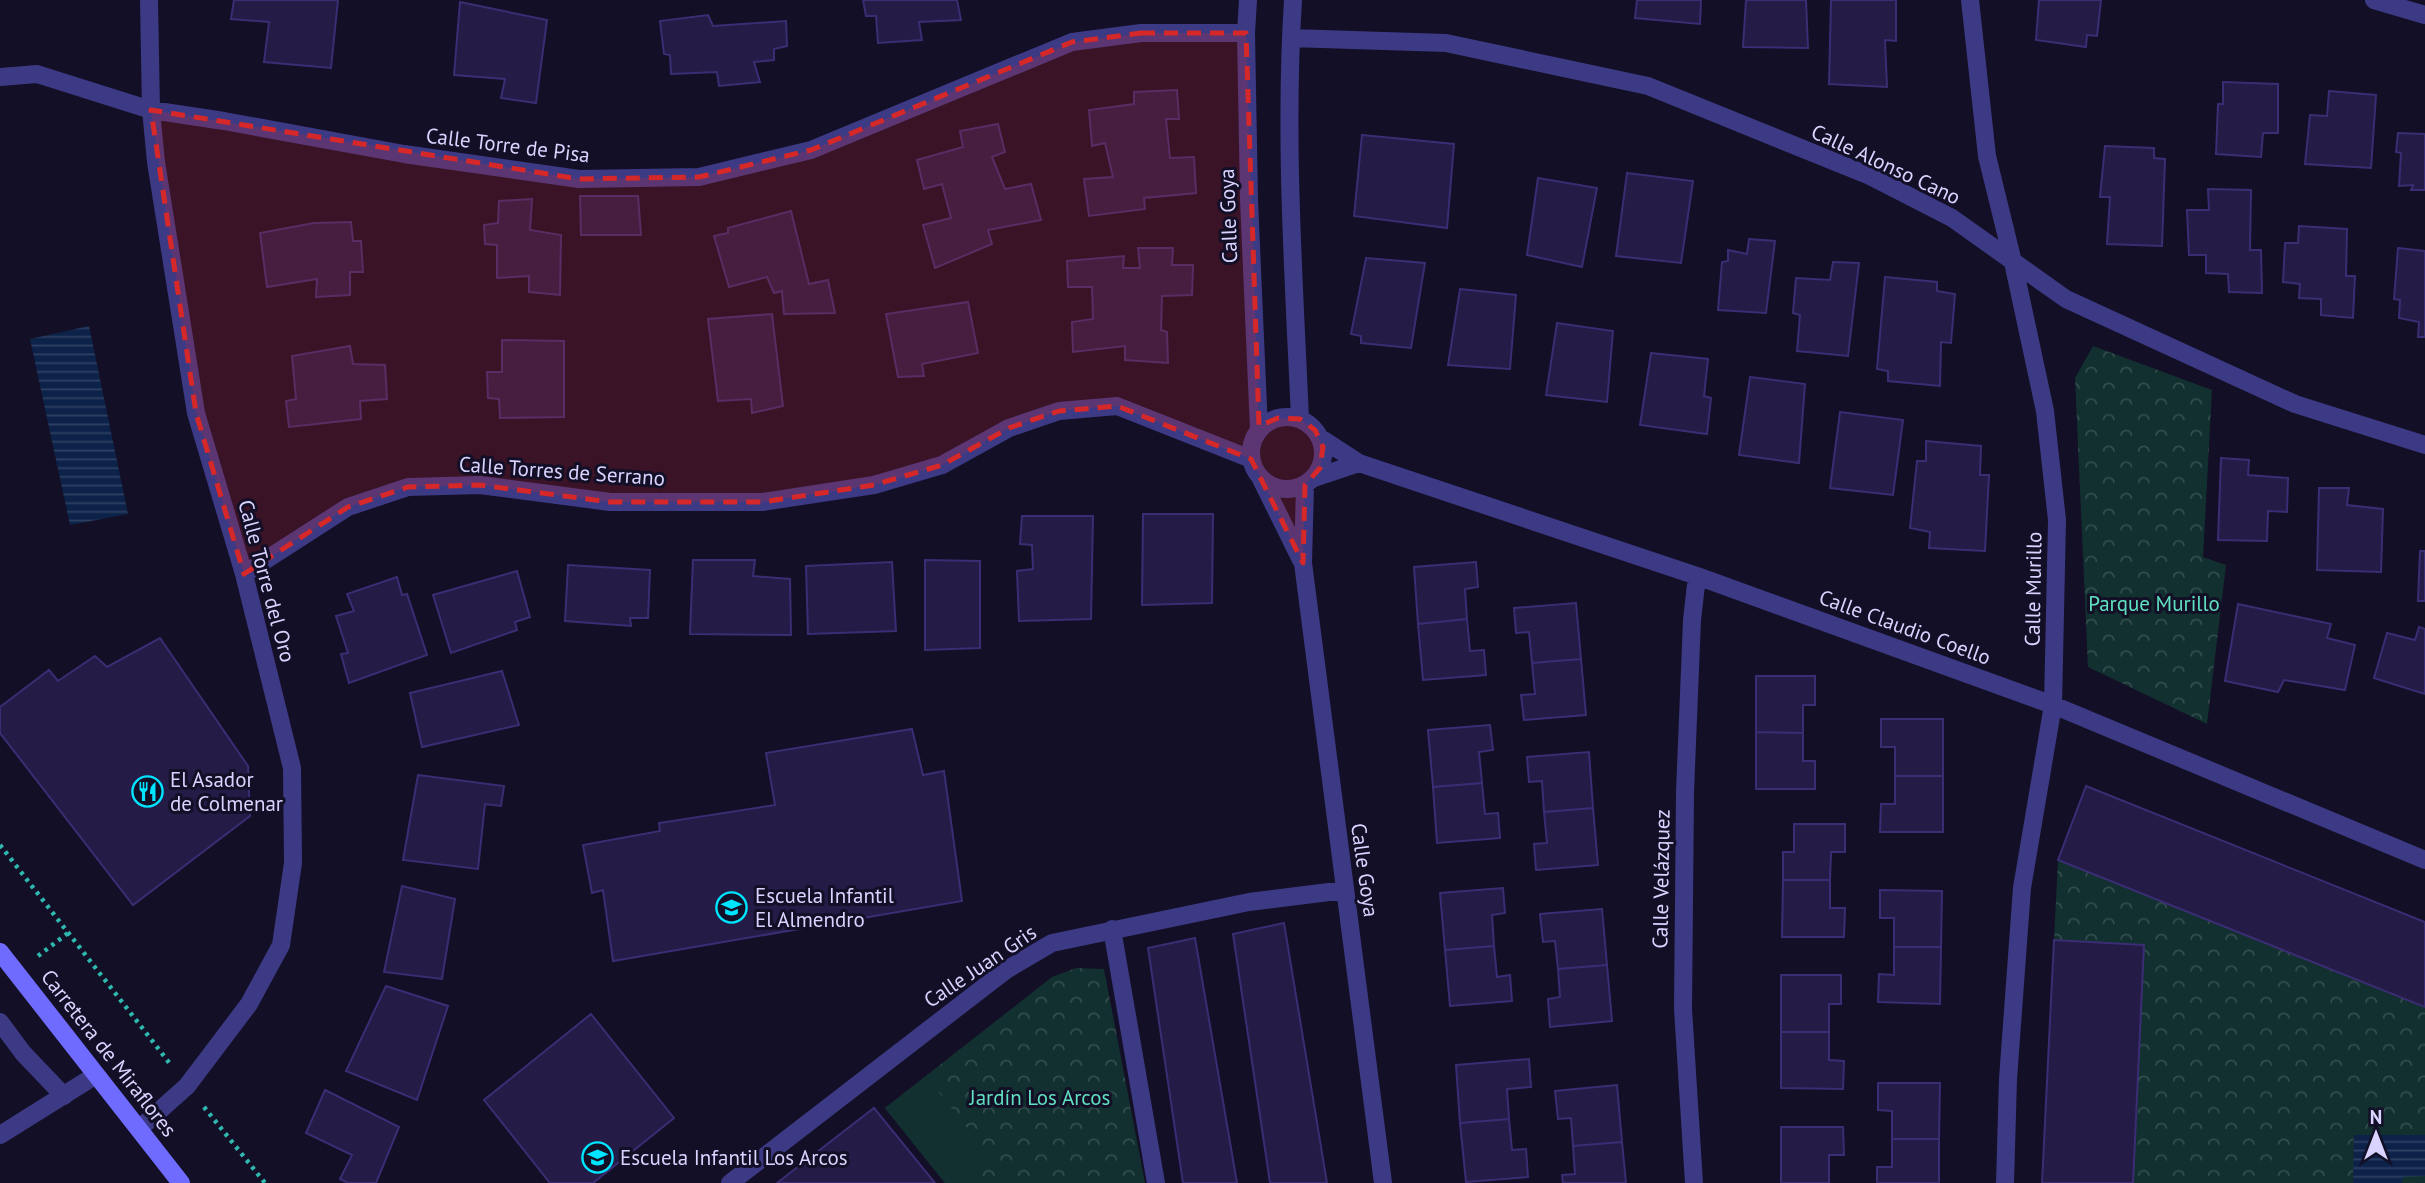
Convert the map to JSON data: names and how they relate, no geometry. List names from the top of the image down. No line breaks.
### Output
{"streets":{"main road":["Carretera de Miraflores"],"street":["Calle Torre de Pisa","Calle Alonso Cano","Calle Goya","Calle Torres de Serrano","Calle Torre del Oro","Calle Murillo","Calle Claudio Coello","Calle Velázquez","Calle Juan Gris"]},"crossings":[["Calle Torre de Pisa","Calle Goya"],["Calle Torre de Pisa","Calle Torre del Oro"],["Calle Alonso Cano","Calle Murillo"],["Calle Goya","Calle Torres de Serrano"],["Calle Goya","Calle Claudio Coello"],["Calle Goya","Calle Juan Gris"],["Calle Torres de Serrano","Calle Torre del Oro"],["Calle Torres de Serrano","Calle Claudio Coello"],["Calle Torre del Oro","Carretera de Miraflores"],["Calle Murillo","Calle Claudio Coello"],["Calle Claudio Coello","Calle Velázquez"]],"parks":["Parque Murillo","Jardín Los Arcos"],"places":{"restaurant":["El Asador de Colmenar"],"school or university":["Escuela Infantil El Almendro","Escuela Infantil Los Arcos"]},"north":"top"}
